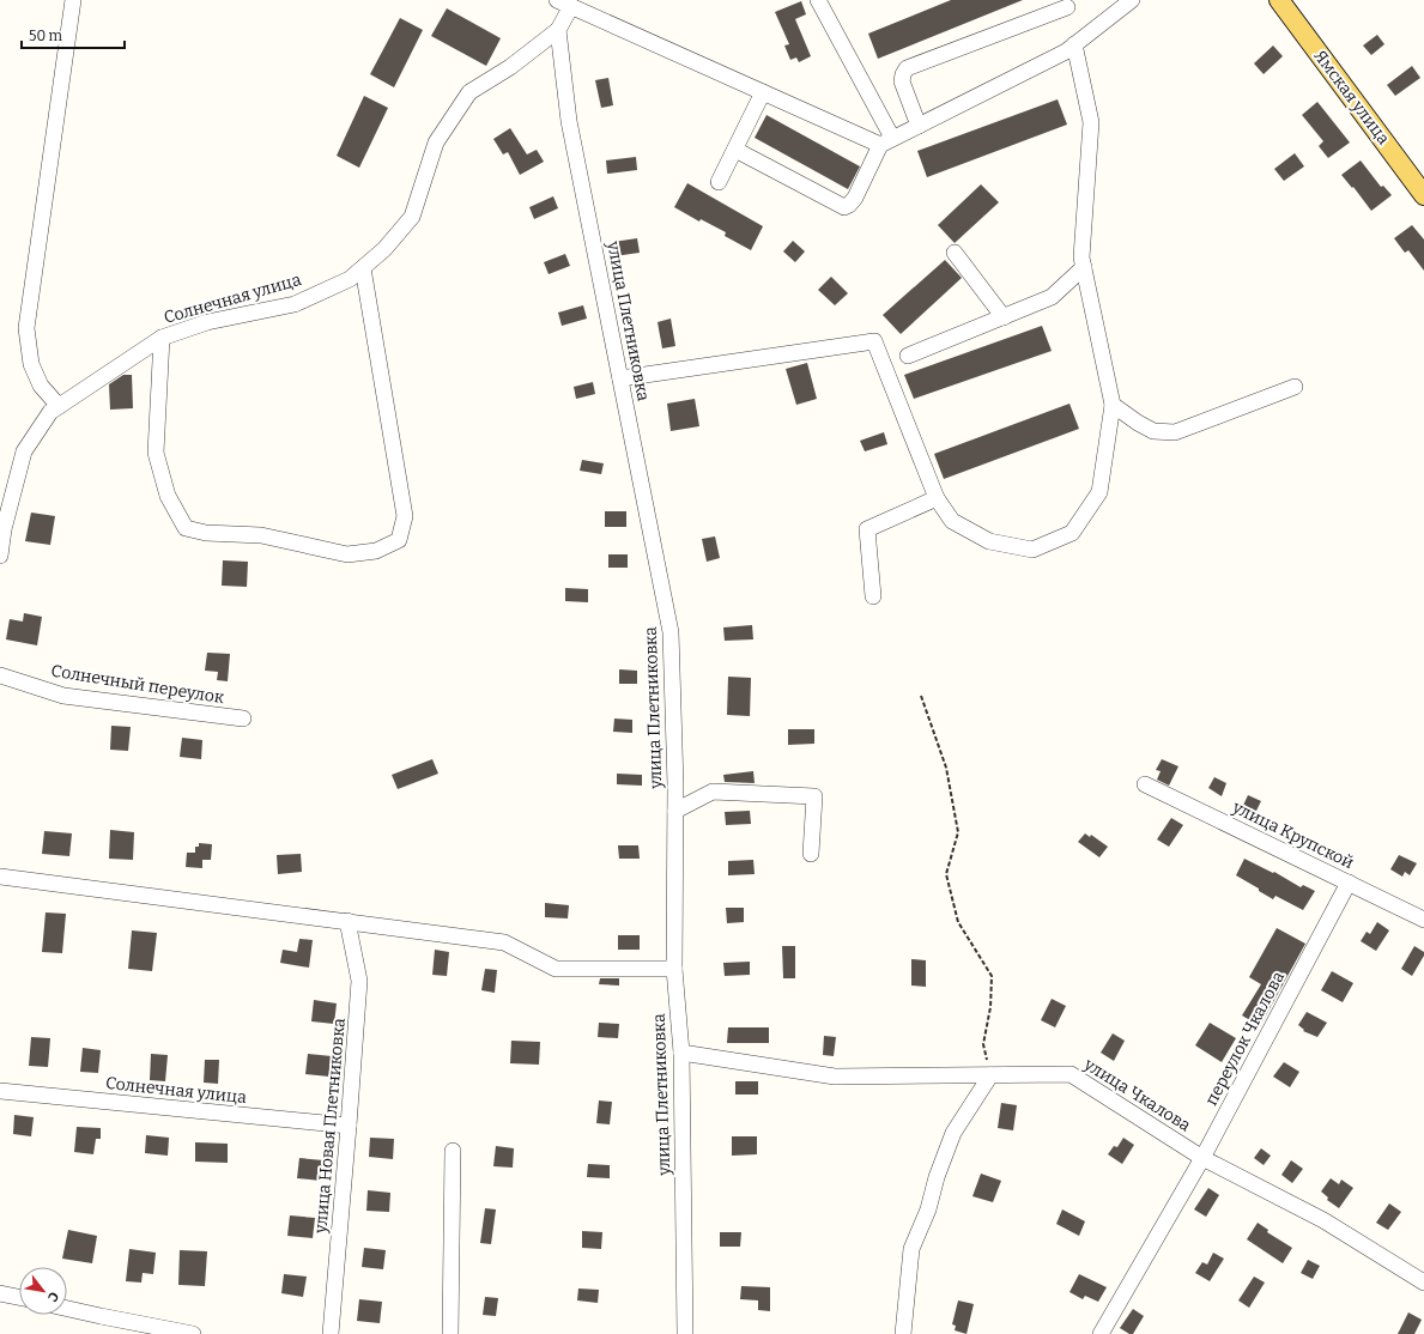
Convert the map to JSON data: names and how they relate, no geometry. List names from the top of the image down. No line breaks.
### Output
{"streets":{"main road":["Ямская улица"],"street":["Солнечная улица","улица Плетниковка","Солнечный переулок","улица Крупской","переулок Чкалова","улица Чкалова","улица Новая Плетниковка"]},"crossings":[["Солнечная улица","улица Плетниковка"],["Солнечная улица","улица Новая Плетниковка"],["улица Плетниковка","улица Чкалова"],["улица Крупской","переулок Чкалова"],["переулок Чкалова","улица Чкалова"]],"scale_bar":"50 m","north":"bottom right"}
